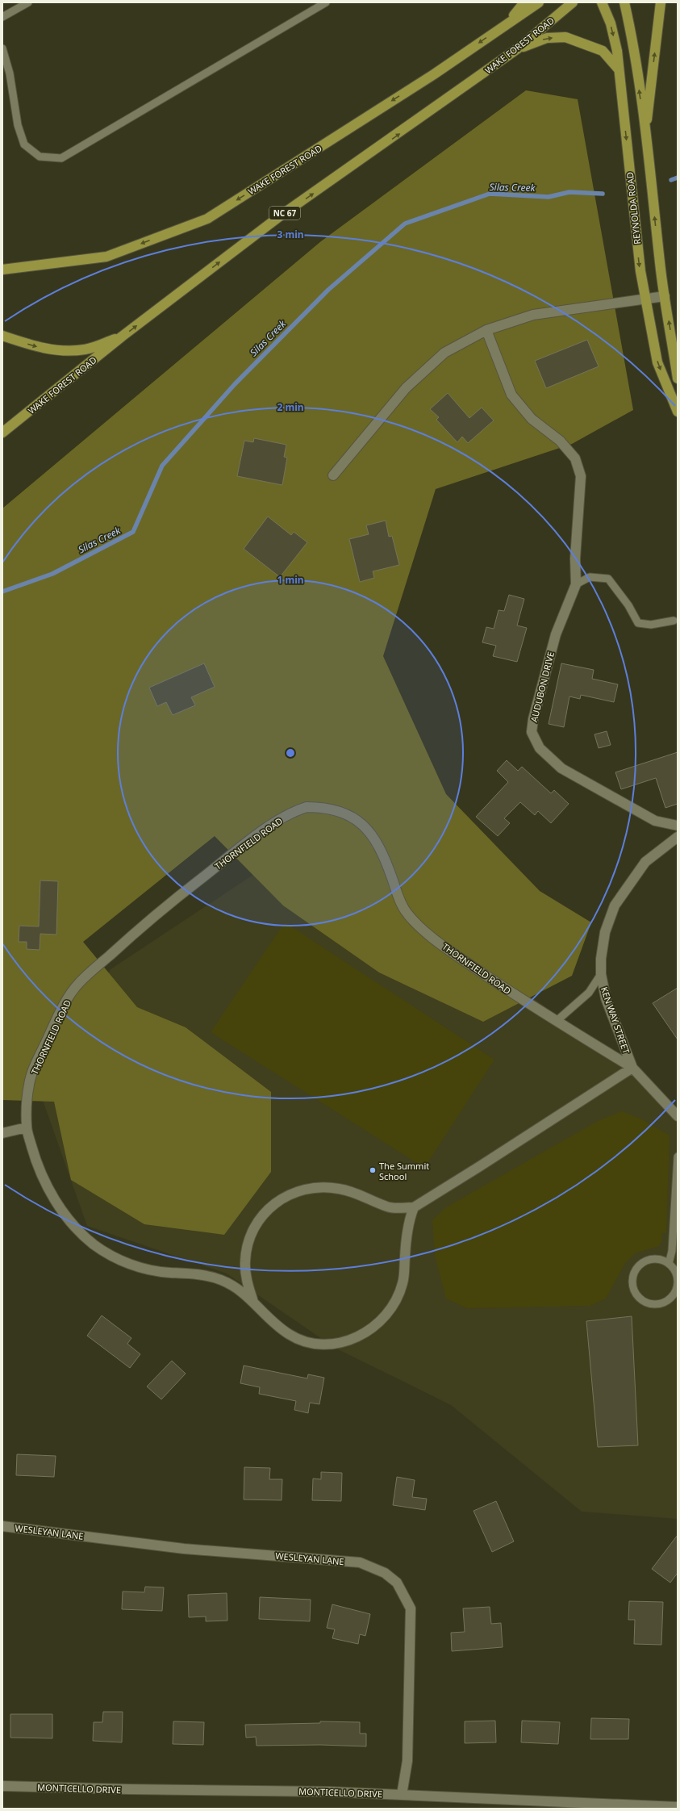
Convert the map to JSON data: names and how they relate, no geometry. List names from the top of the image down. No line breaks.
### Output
{"streets":{"main road":["WAKE FOREST ROAD","REYNOLDA ROAD","NC 67"],"street":["AUDUBON DRIVE","THORNFIELD ROAD","KEN WAY STREET","WESLEYAN LANE","MONTICELLO DRIVE"]},"crossings":[["THORNFIELD ROAD","KEN WAY STREET"],["WESLEYAN LANE","MONTICELLO DRIVE"]],"water":["Silas Creek"],"places":["The Summit School"],"rings":["3 min","2 min","1 min"]}
